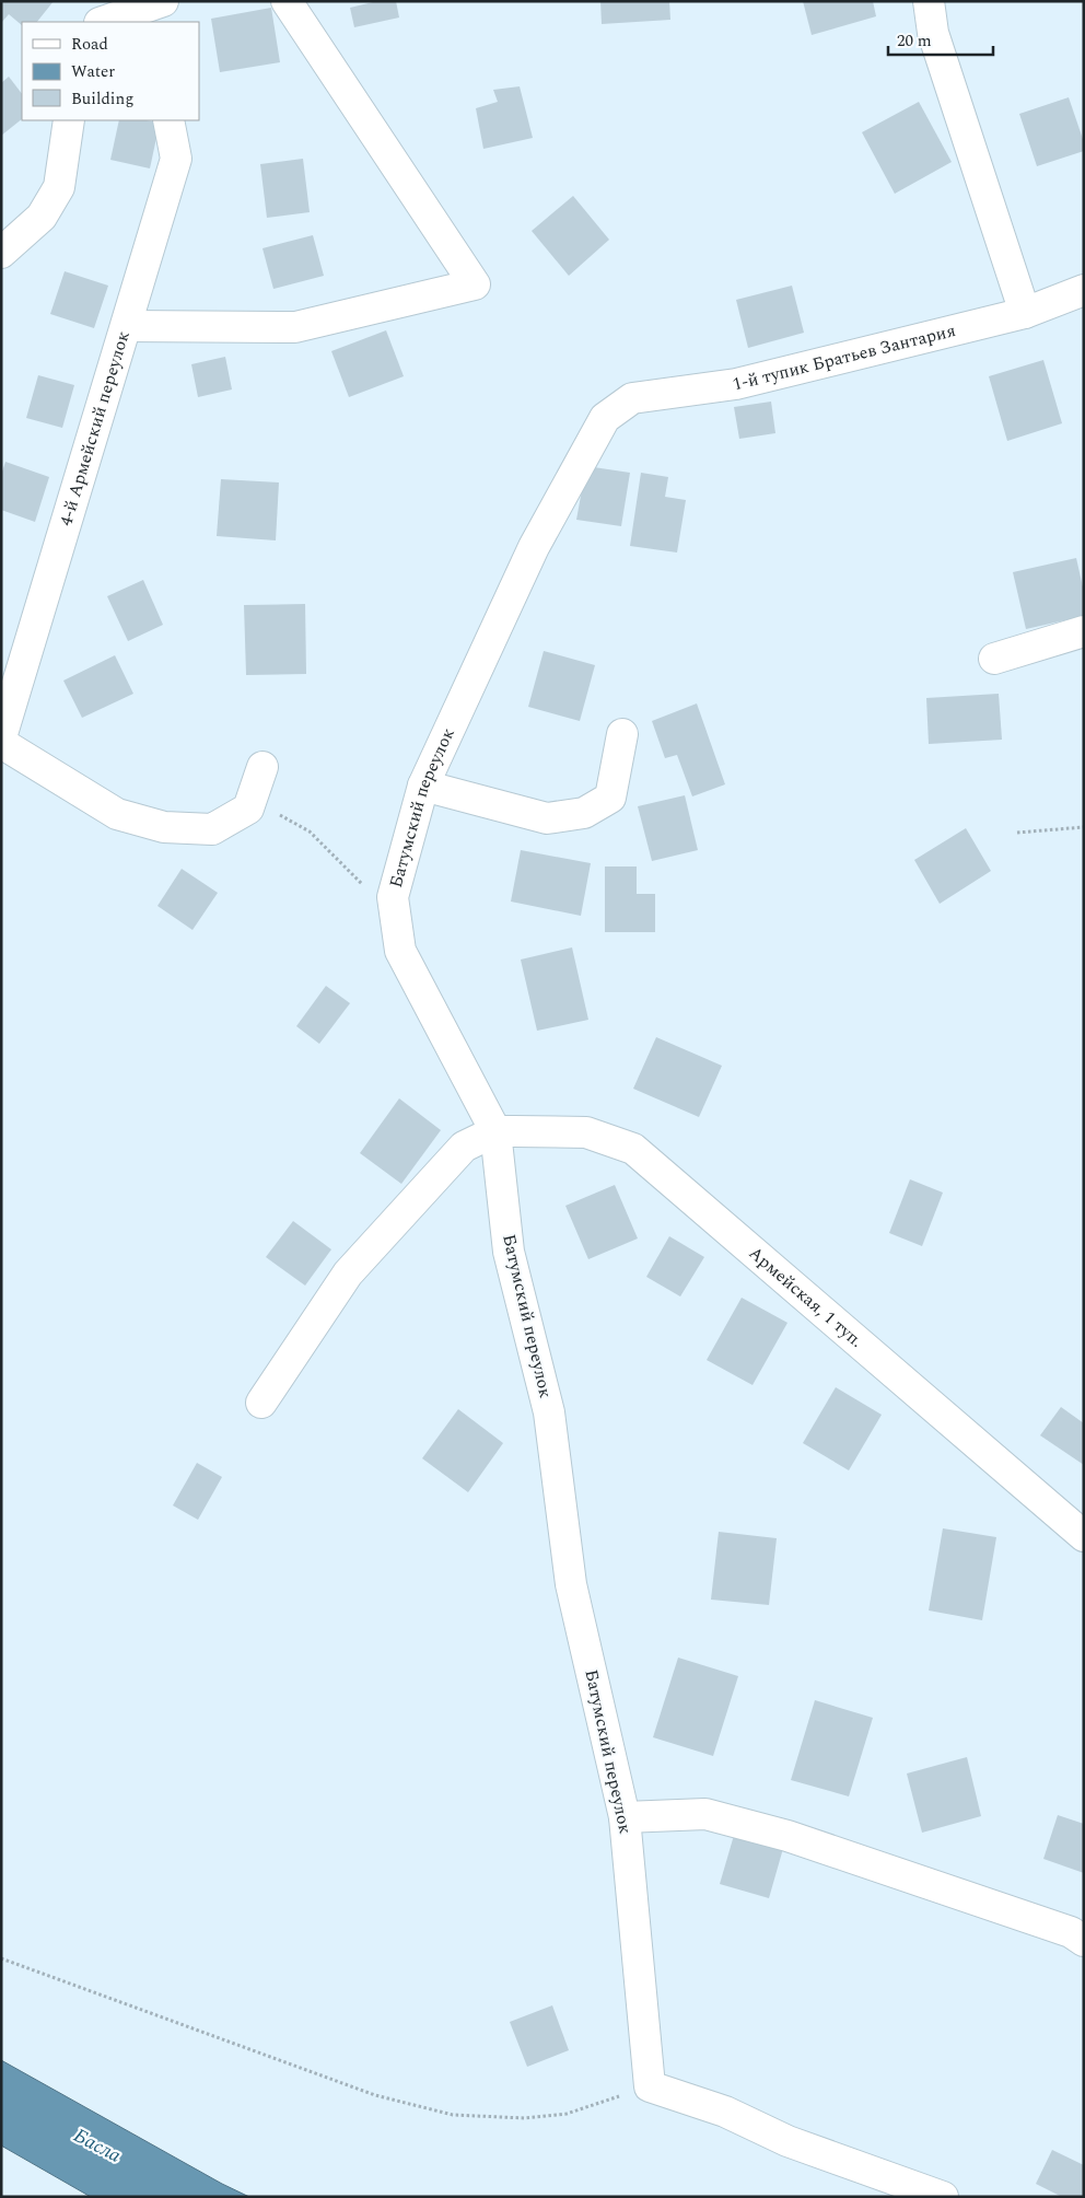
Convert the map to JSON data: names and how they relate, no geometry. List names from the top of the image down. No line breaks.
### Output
{"streets":{"street":["1-й тупик Братьев Зантария","4-й Армейский переулок","Батумский переулок","Армейская, 1 туп."]},"crossings":[["1-й тупик Братьев Зантария","Батумский переулок"],["Батумский переулок","Армейская, 1 туп."]],"water":["Басла"],"legend":["Road","Water","Building"],"scale_bar":"20 m"}
